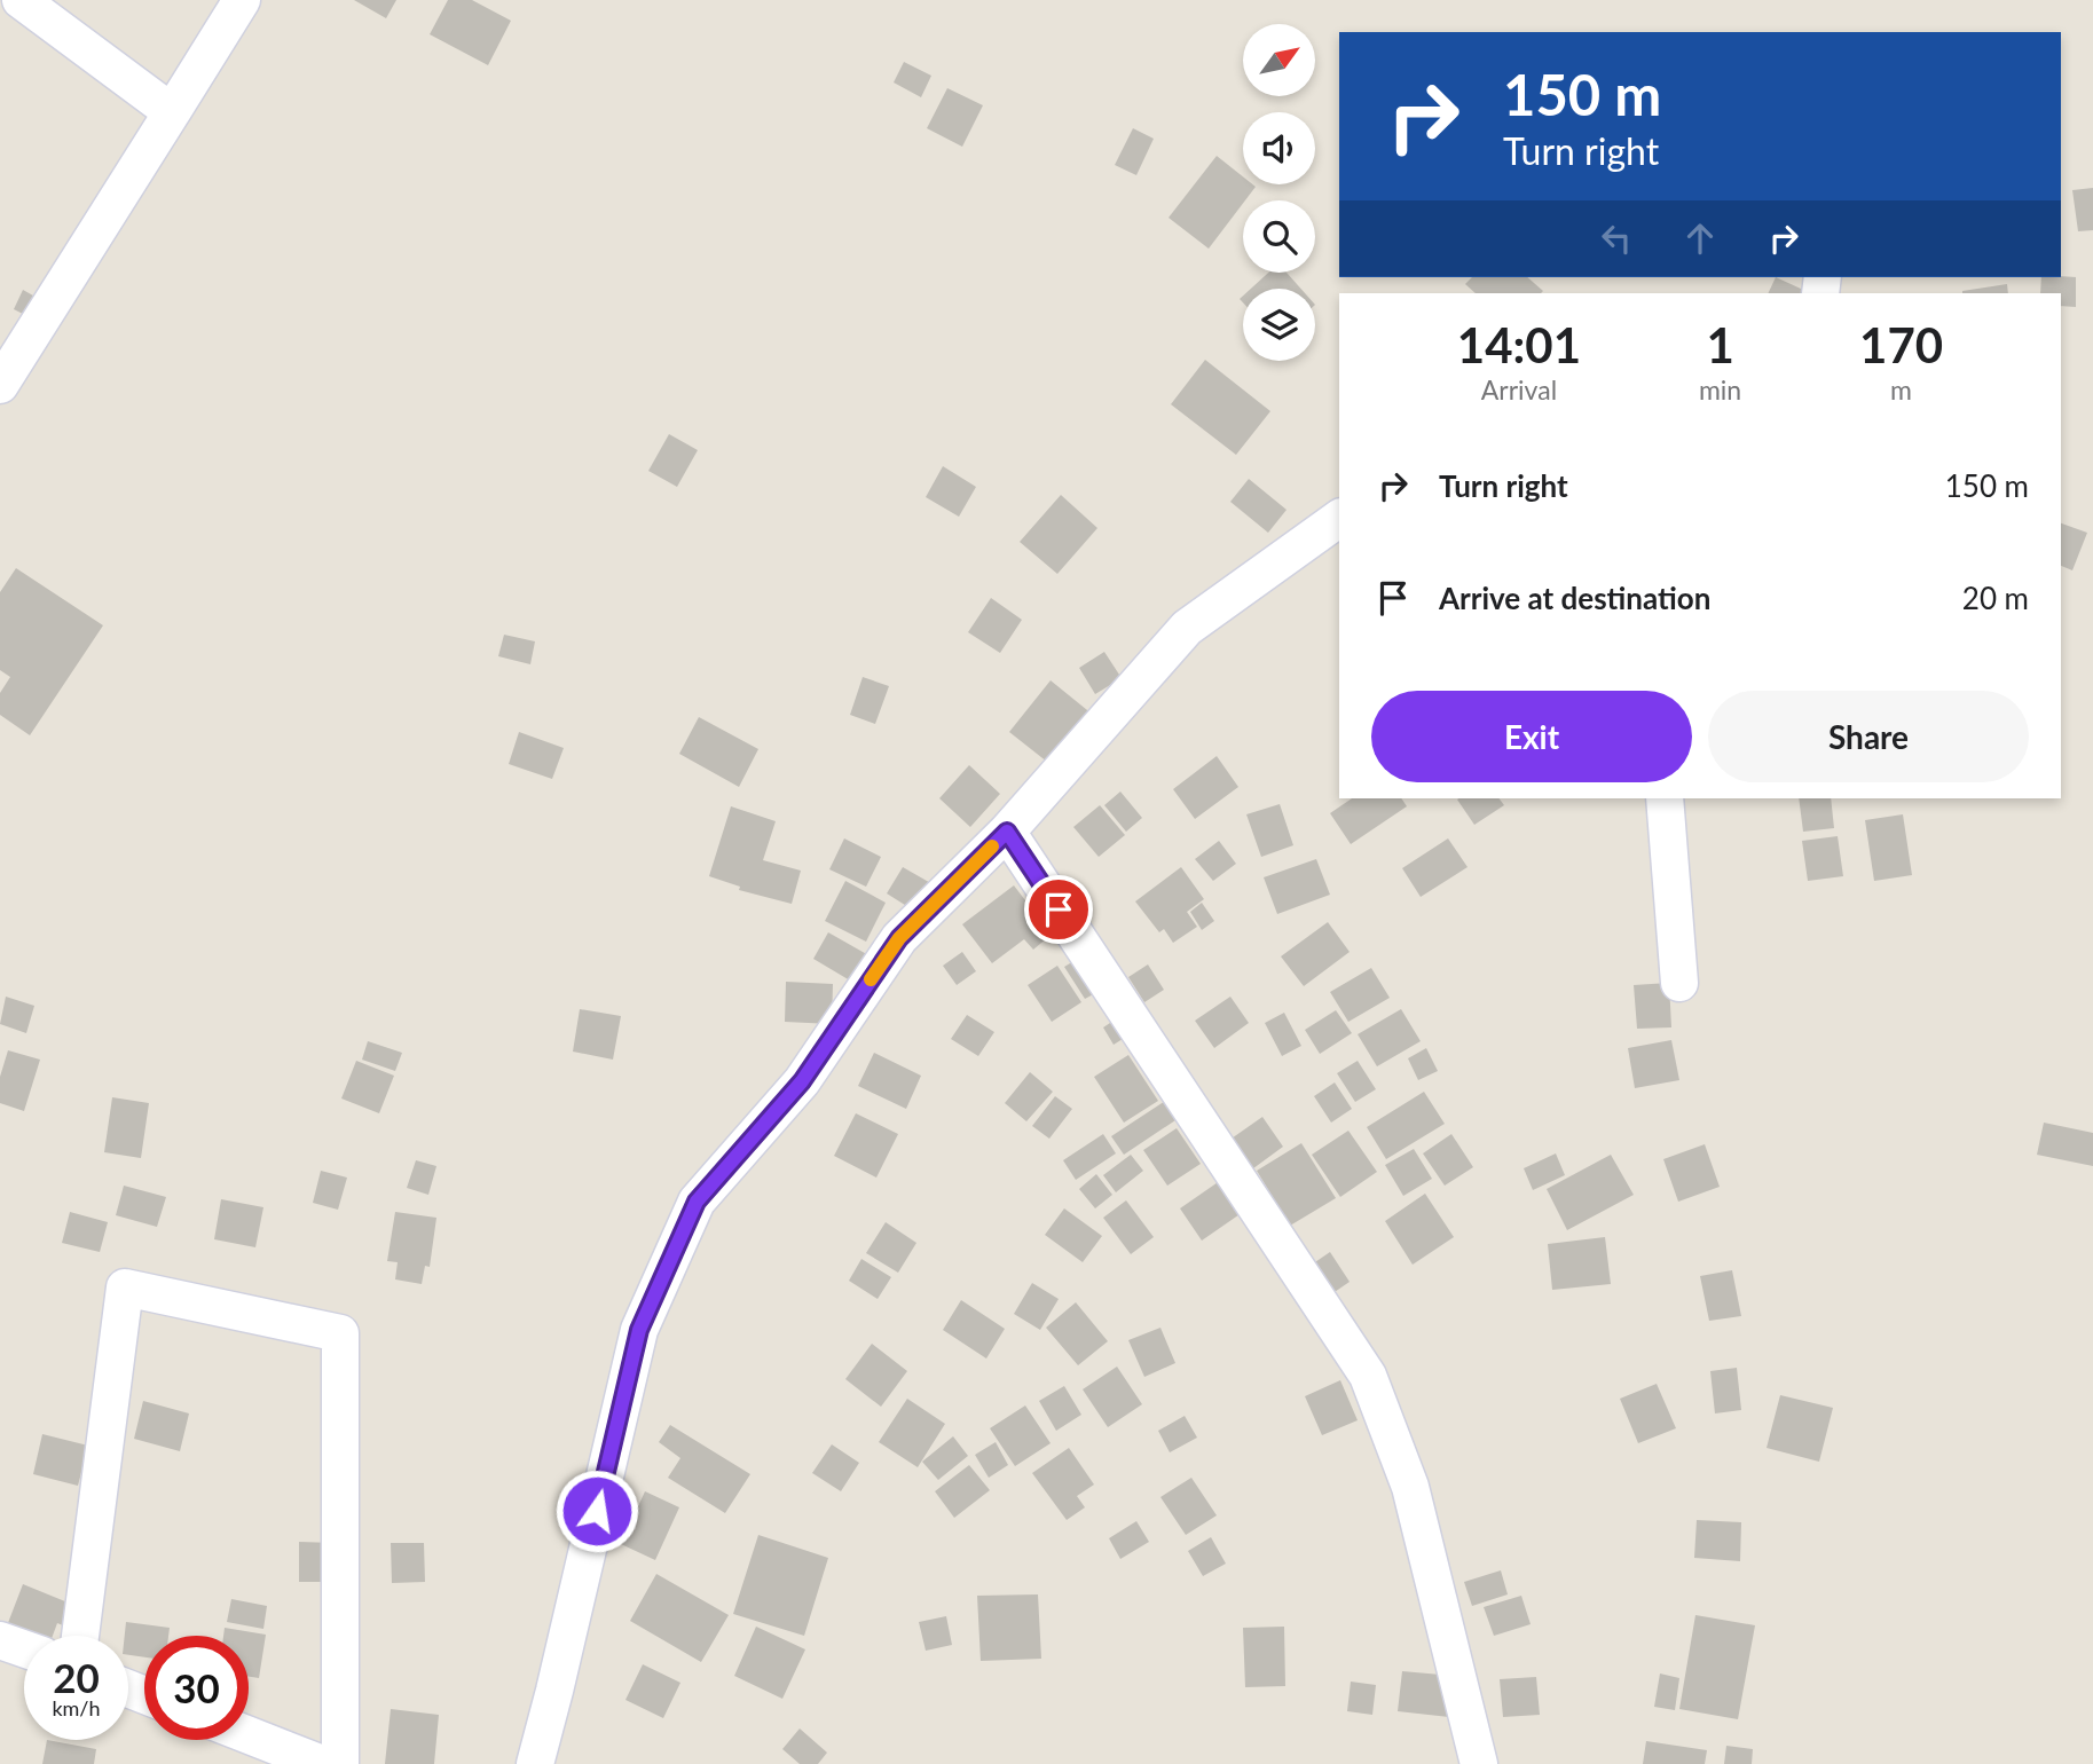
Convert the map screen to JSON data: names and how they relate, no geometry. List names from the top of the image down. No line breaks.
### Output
{"north":"top right","page":{"turn":["150 m","Turn right"],"eta":["14:01","Arrival","1","min","170","m"],"list":[{"name":"Turn right","value":"150 m"},{"name":"Arrive at destination","value":"20 m"}],"buttons":["Exit","Share"],"speed":"20 km/h","limit":"30"}}
